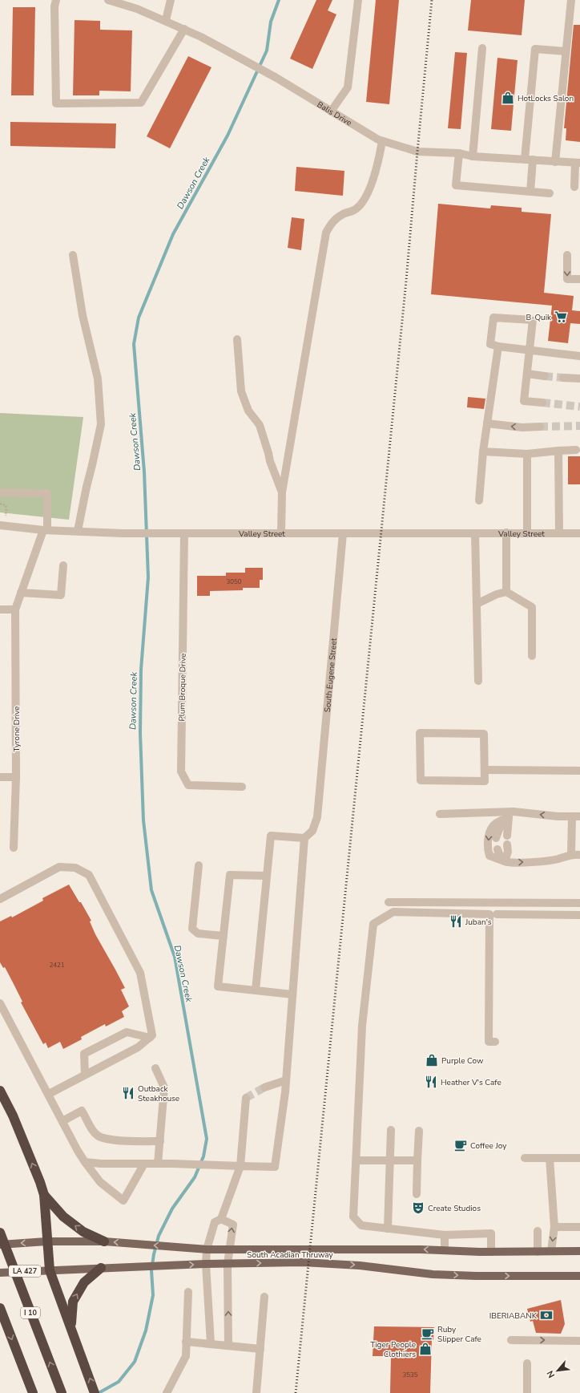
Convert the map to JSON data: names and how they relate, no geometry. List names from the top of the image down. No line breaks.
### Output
{"streets":{"highway":["I 10"],"main road":["South Acadian Thruway","LA 427"],"street":["Balis Drive","Valley Street","South Eugene Street","Plum Broque Drive","Tyrone Drive"]},"crossings":[["Valley Street","South Eugene Street"],["Valley Street","Plum Broque Drive"]],"water":["Dawson Creek"],"places":{"shop":["HotLocks Salon","Purple Cow","Tiger People Clothiers"],"supermarket":["B-Quik"],"restaurant":["Juban's","Heather V's Cafe","Outback Steakhouse"],"cafe":["Coffee Joy","Ruby Slipper Cafe"],"theatre":["Create Studios"],"bank":["IBERIABANK"]},"house_numbers":["3050","2421","3535"],"north":"bottom left"}
